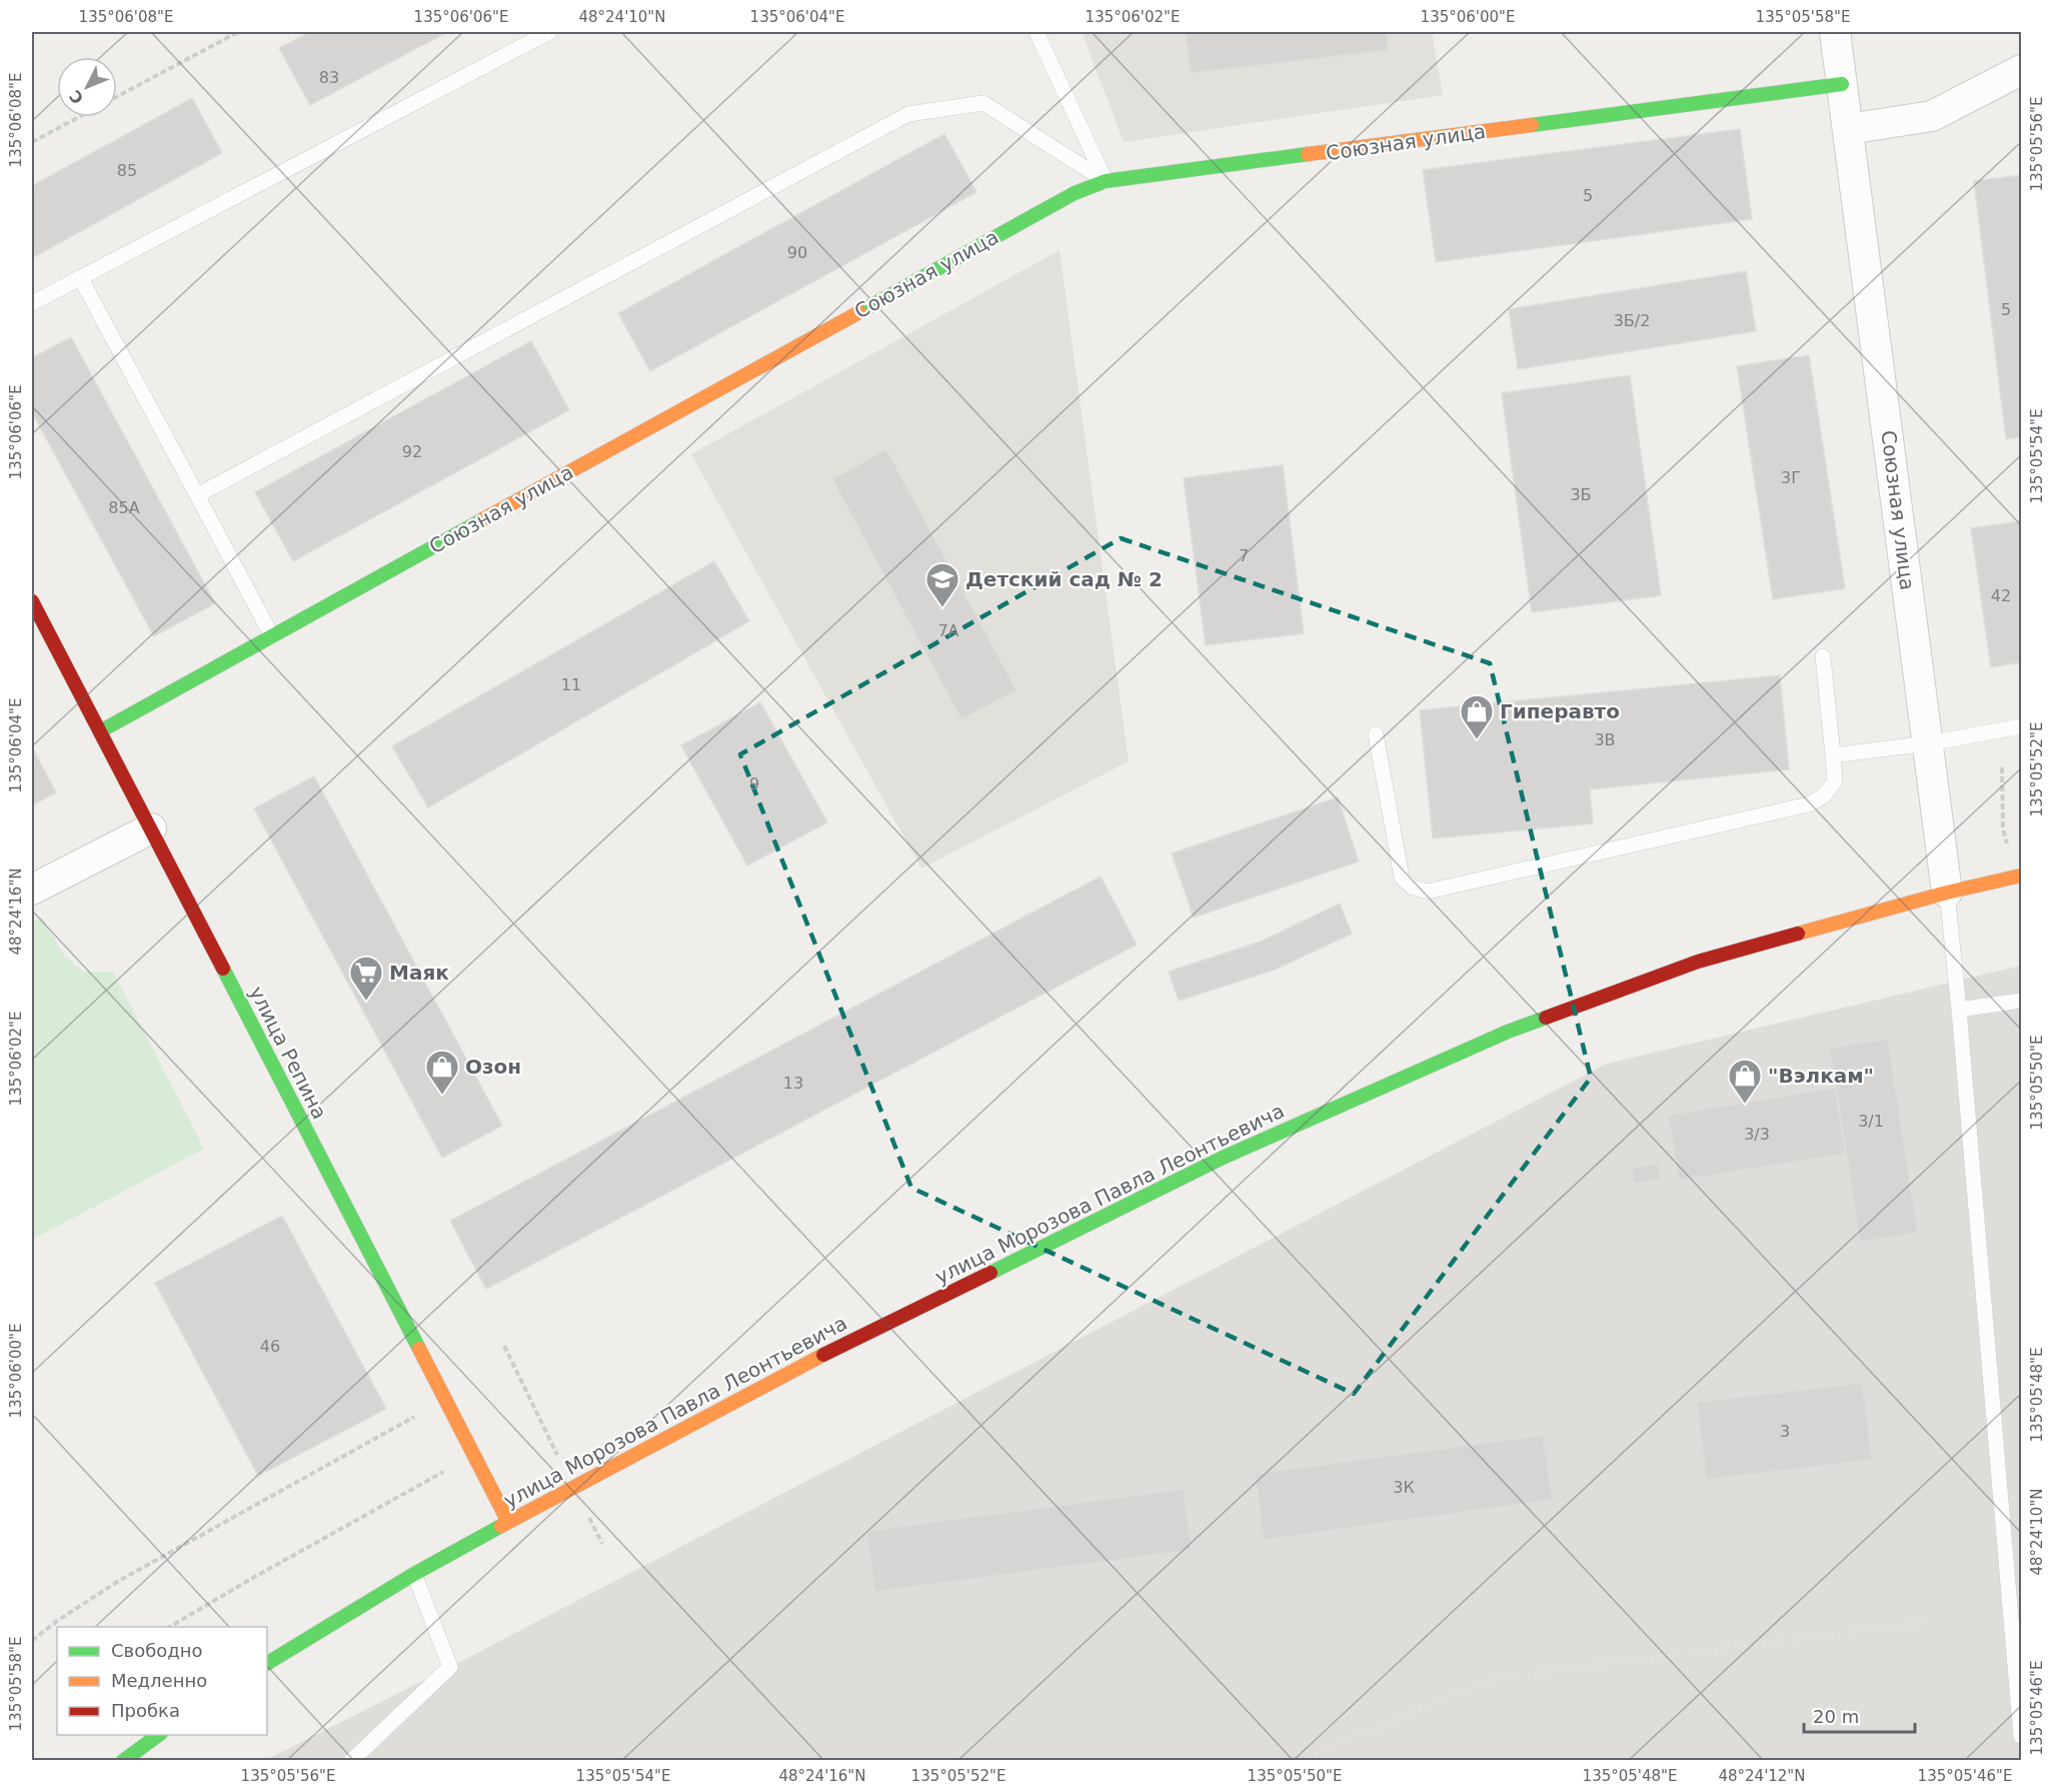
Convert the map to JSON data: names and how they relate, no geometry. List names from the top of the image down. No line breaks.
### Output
{"streets":{"street":["Союзная улица","улица Репина","улица Морозова Павла Леонтьевича"]},"crossings":[["Союзная улица","улица Репина"],["Союзная улица","улица Морозова Павла Леонтьевича"],["улица Репина","улица Морозова Павла Леонтьевича"]],"places":{"school or university":["Детский сад № 2"],"shop":["Гиперавто","Озон","\"Вэлкам\""],"supermarket":["Маяк"]},"house_numbers":["83","85","5","90","5","3Б/2","92","3Г","3Б","85А","7","42","7А","11","3В","9","13","3/1","3/3","46","3","3К"],"legend":["Свободно","Медленно","Пробка"],"scale_bar":"20 m","north":"bottom left","coordinates":["135°06'08\"E","135°06'06\"E","48°24'10\"N","135°06'04\"E","135°06'02\"E","135°06'00\"E","135°05'58\"E","135°05'56\"E","135°05'54\"E","135°05'52\"E","48°24'16\"N","135°05'50\"E","135°05'48\"E","135°05'46\"E","48°24'12\"N"]}
